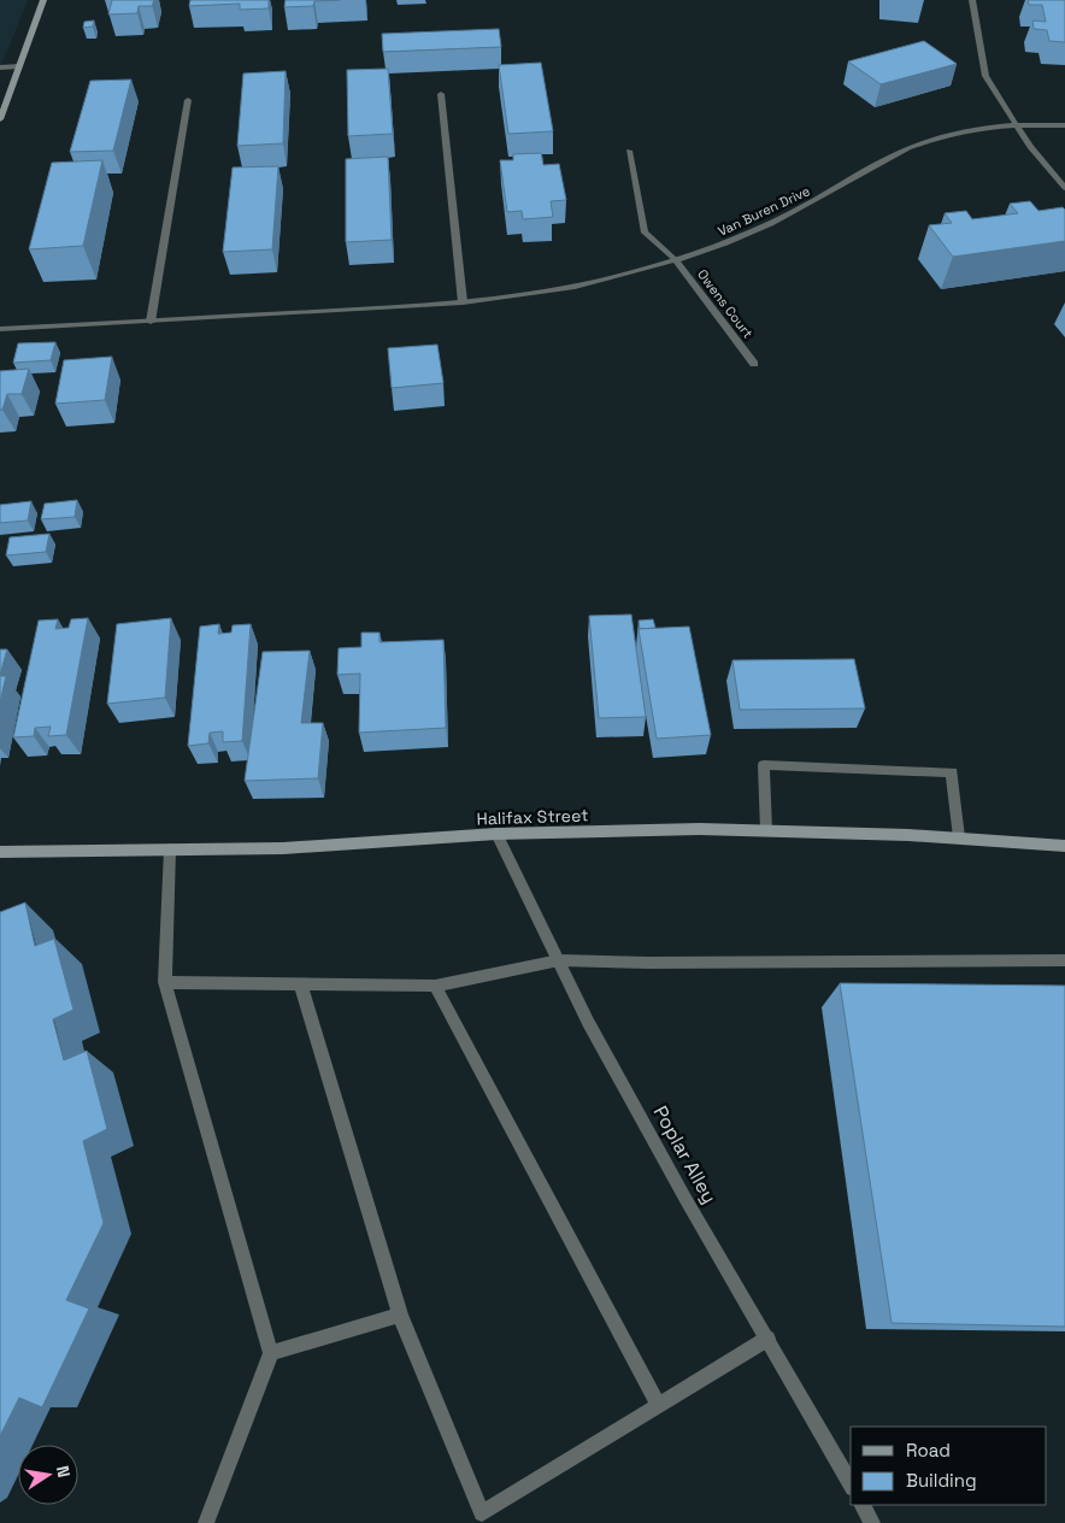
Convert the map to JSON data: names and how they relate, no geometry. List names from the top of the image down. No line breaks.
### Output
{"streets":{"main road":["Halifax Street"],"street":["Van Buren Drive","Owens Court","Poplar Alley"]},"crossings":[["Van Buren Drive","Owens Court"],["Halifax Street","Poplar Alley"]],"legend":["Road","Building"],"north":"right"}
